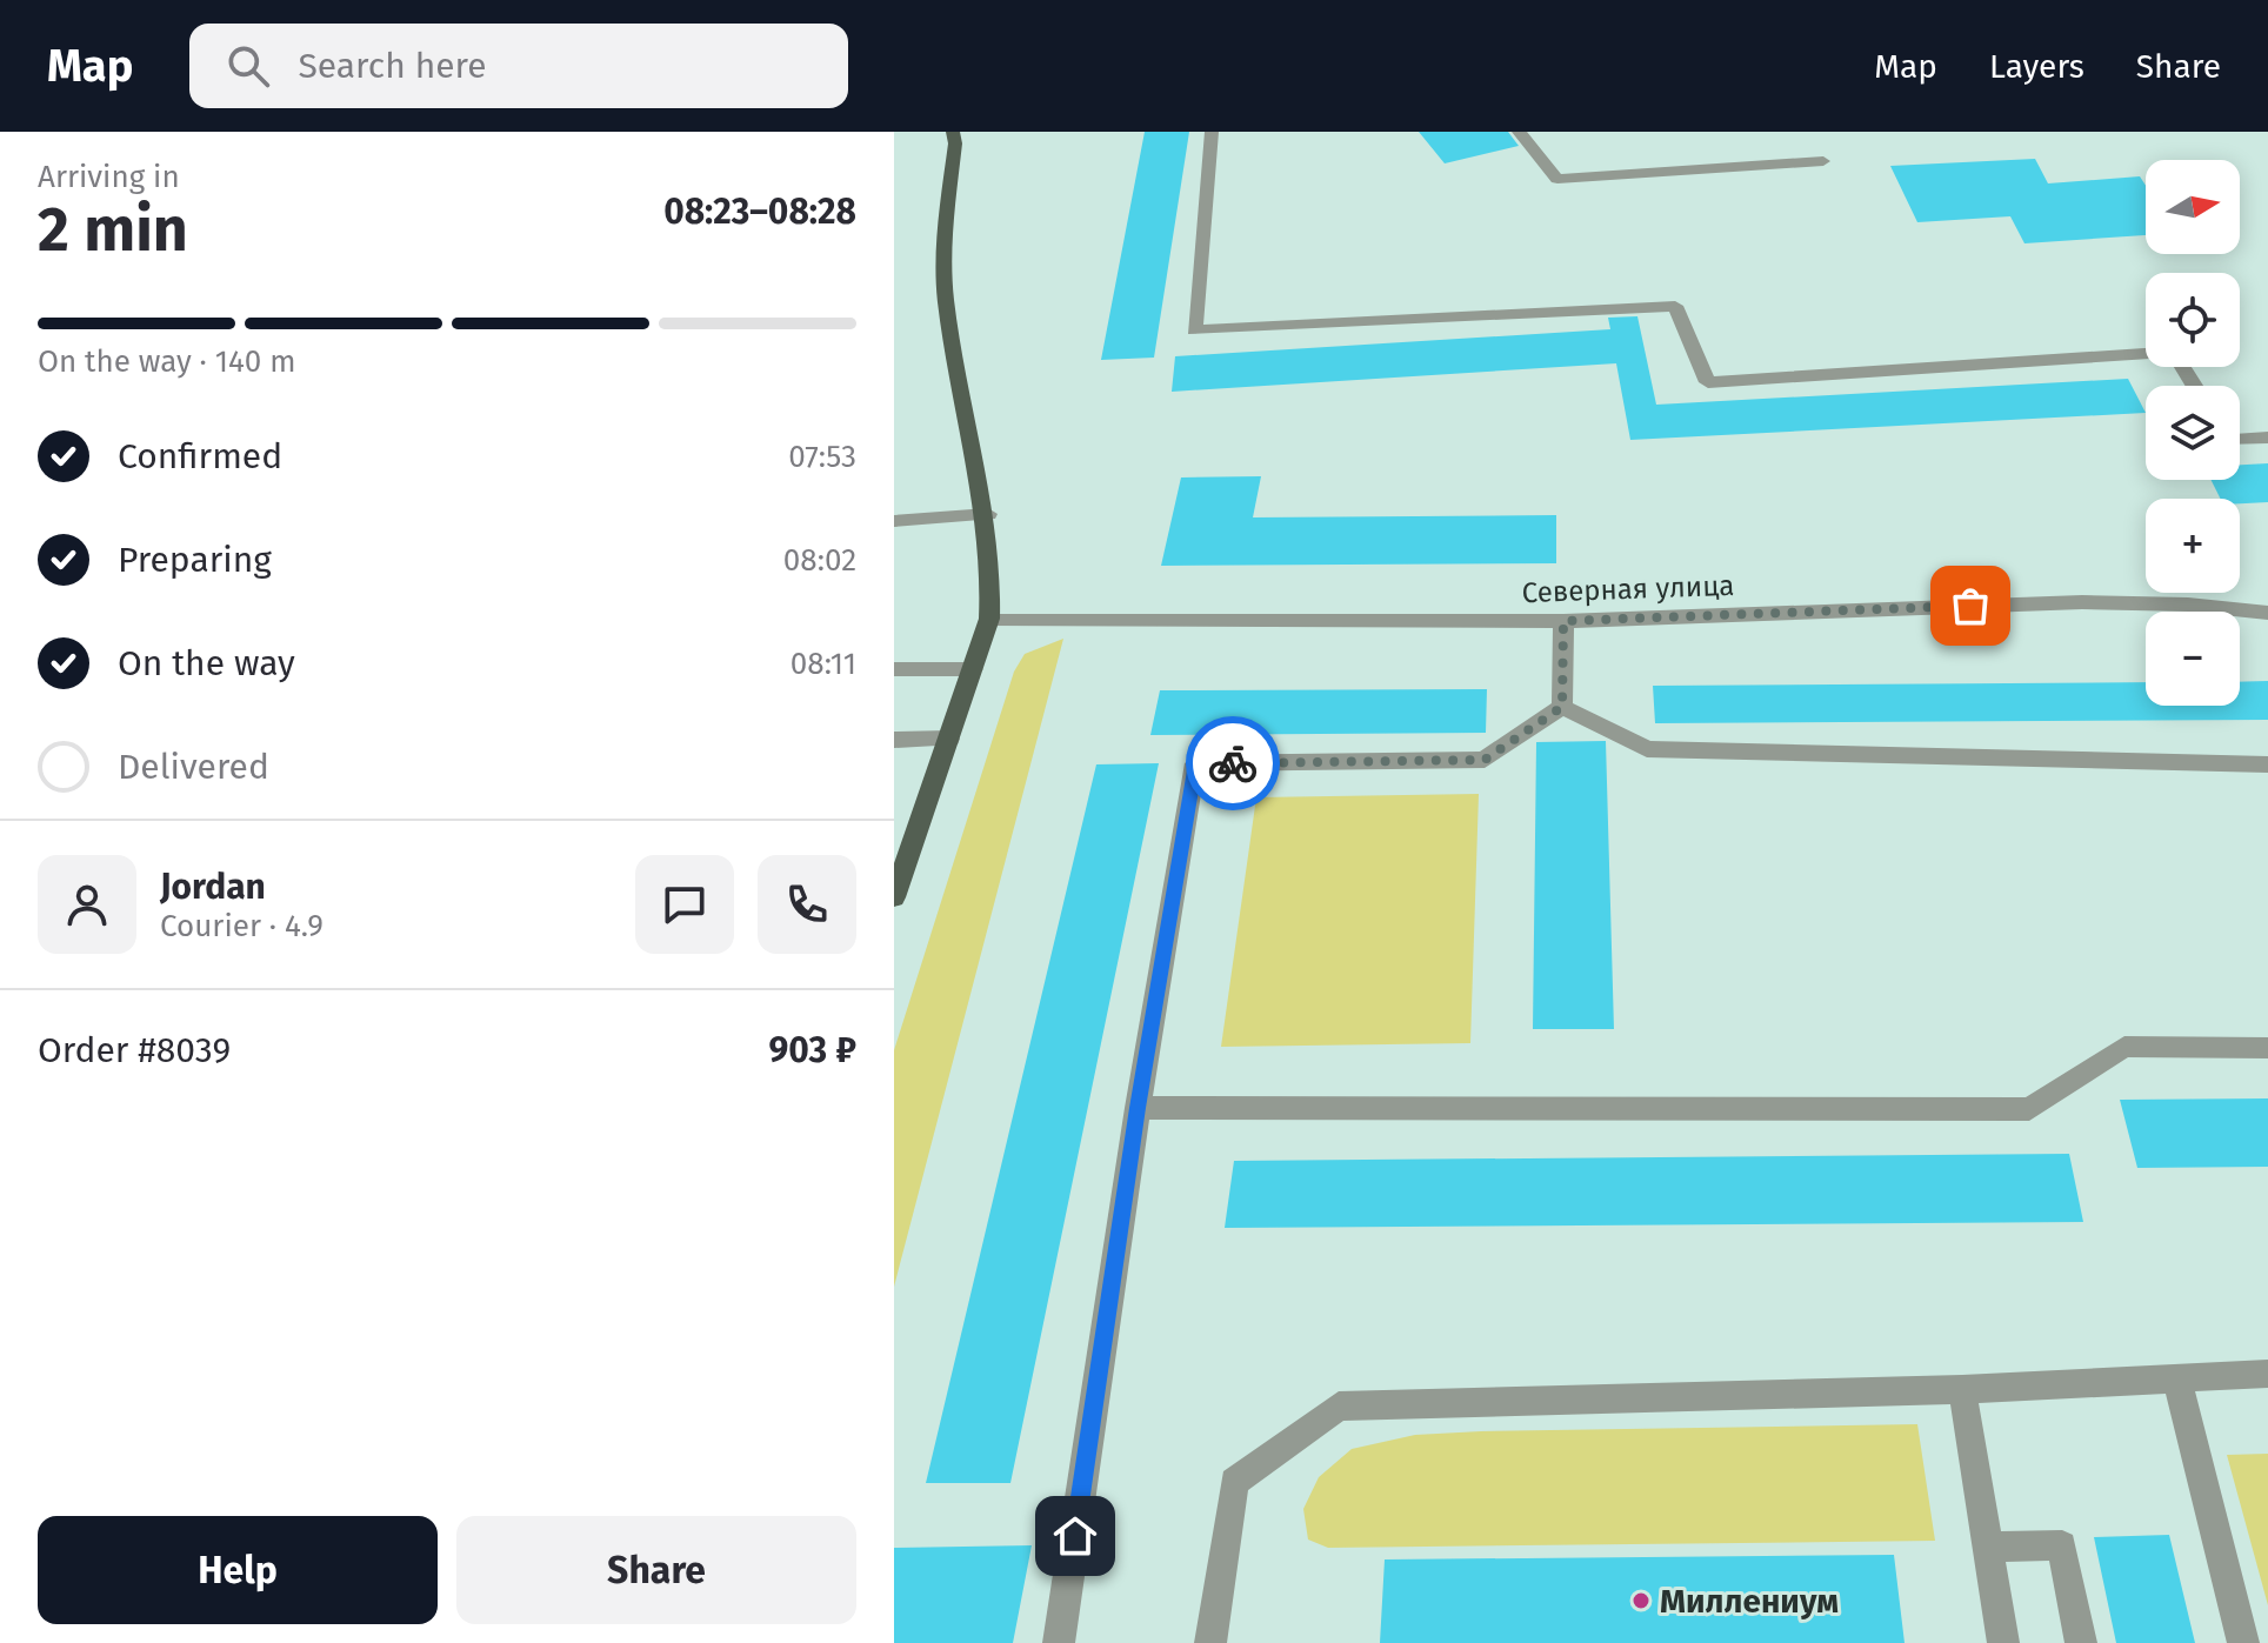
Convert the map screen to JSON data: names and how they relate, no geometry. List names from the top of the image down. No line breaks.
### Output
{"streets":{"street":["Северная улица"]},"places":["Миллениум"],"north":"right","page":{"header":"Map","search":"Search here","nav":["Map","Layers","Share"],"heading":["2 min","Arriving in","08:23–08:28"],"panel":["Jordan","Courier · 4.9","Order #8039","903 ₽"],"map_buttons":["+","−"],"bar":"On the way · 140 m","list":[["Confirmed","07:53"],["Preparing","08:02"],["On the way","08:11"],"Delivered"],"buttons":["Help","Share"]}}
